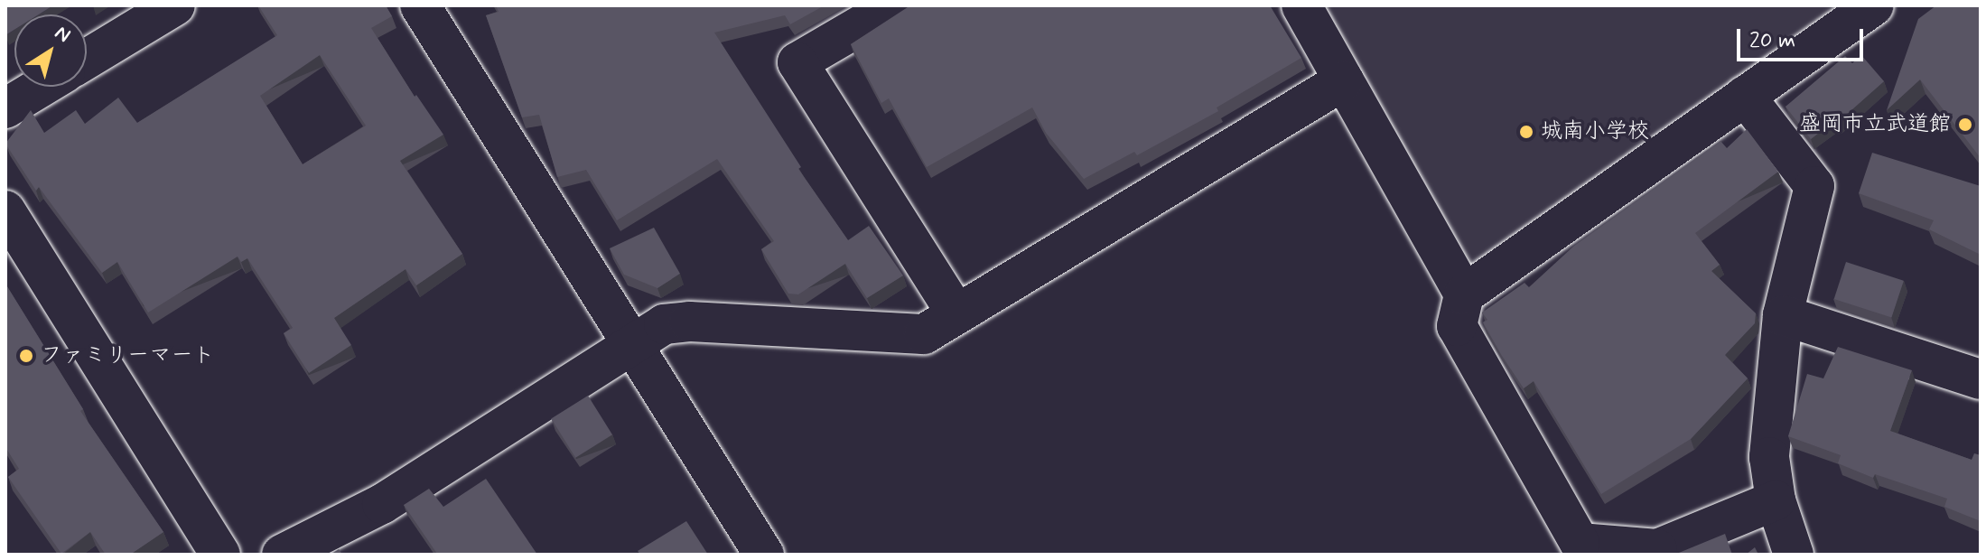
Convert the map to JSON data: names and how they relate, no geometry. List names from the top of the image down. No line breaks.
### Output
{"places":["盛岡市立武道館","城南小学校","ファミリーマート"],"scale_bar":"20 m","north":"top right"}
